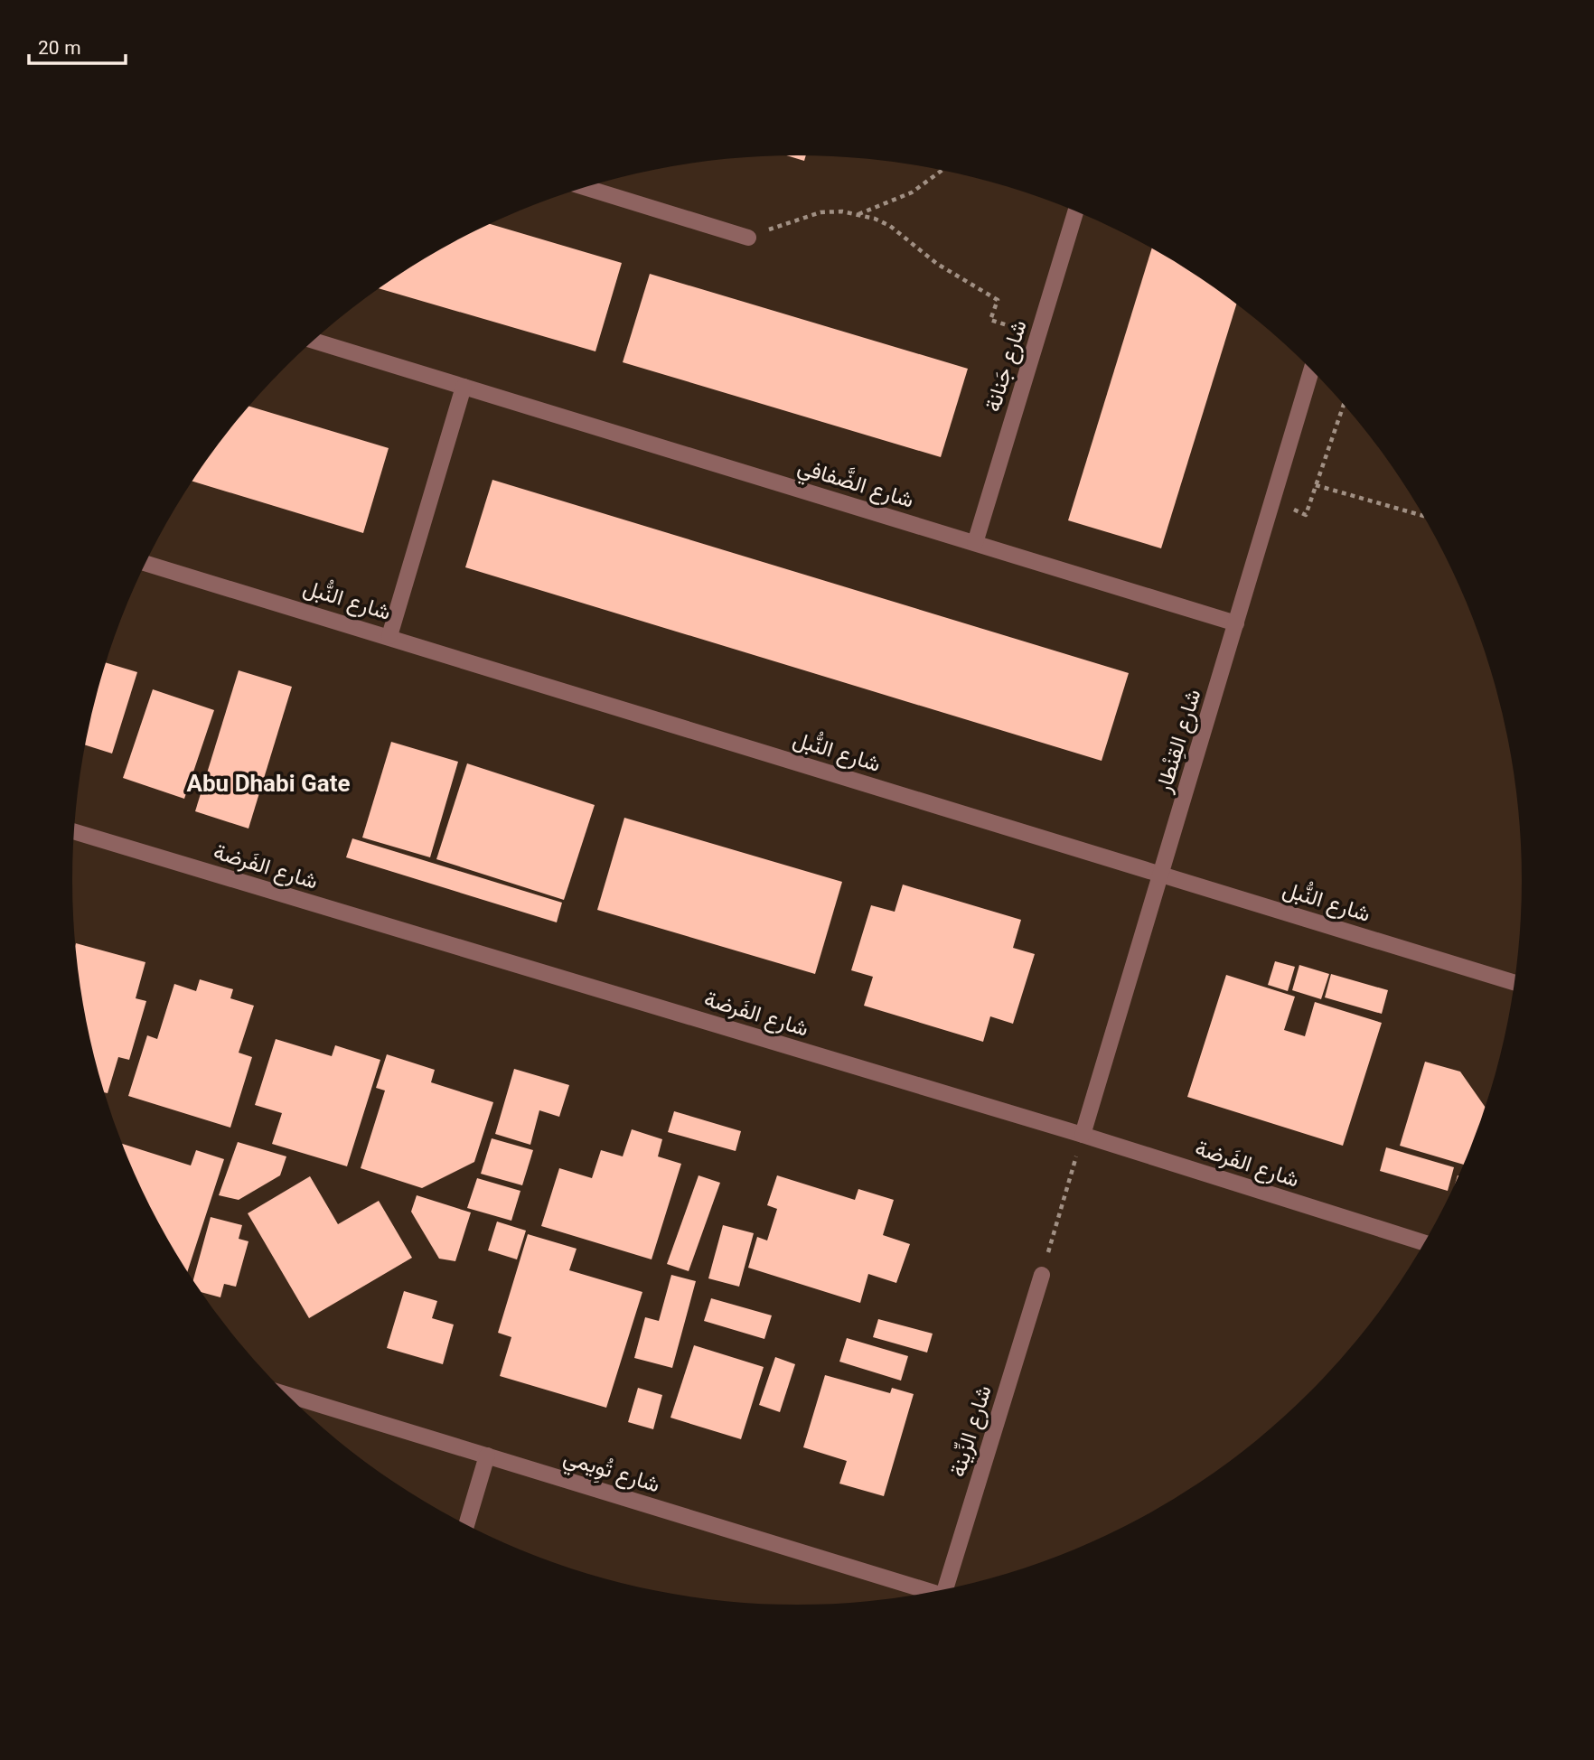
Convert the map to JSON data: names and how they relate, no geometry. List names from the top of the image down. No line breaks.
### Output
{"streets":{"street":["شارع جَنانة","شارع الضَّفافي","شارع النُّبل","شارع القِنْطار","شارع الفَرضة","شارع الزِّينة","شارع تُوِيمي"]},"crossings":[["شارع جَنانة","شارع الضَّفافي"],["شارع الضَّفافي","شارع القِنْطار"],["شارع النُّبل","شارع القِنْطار"],["شارع القِنْطار","شارع الفَرضة"]],"districts":["Abu Dhabi Gate"],"scale_bar":"20 m"}
